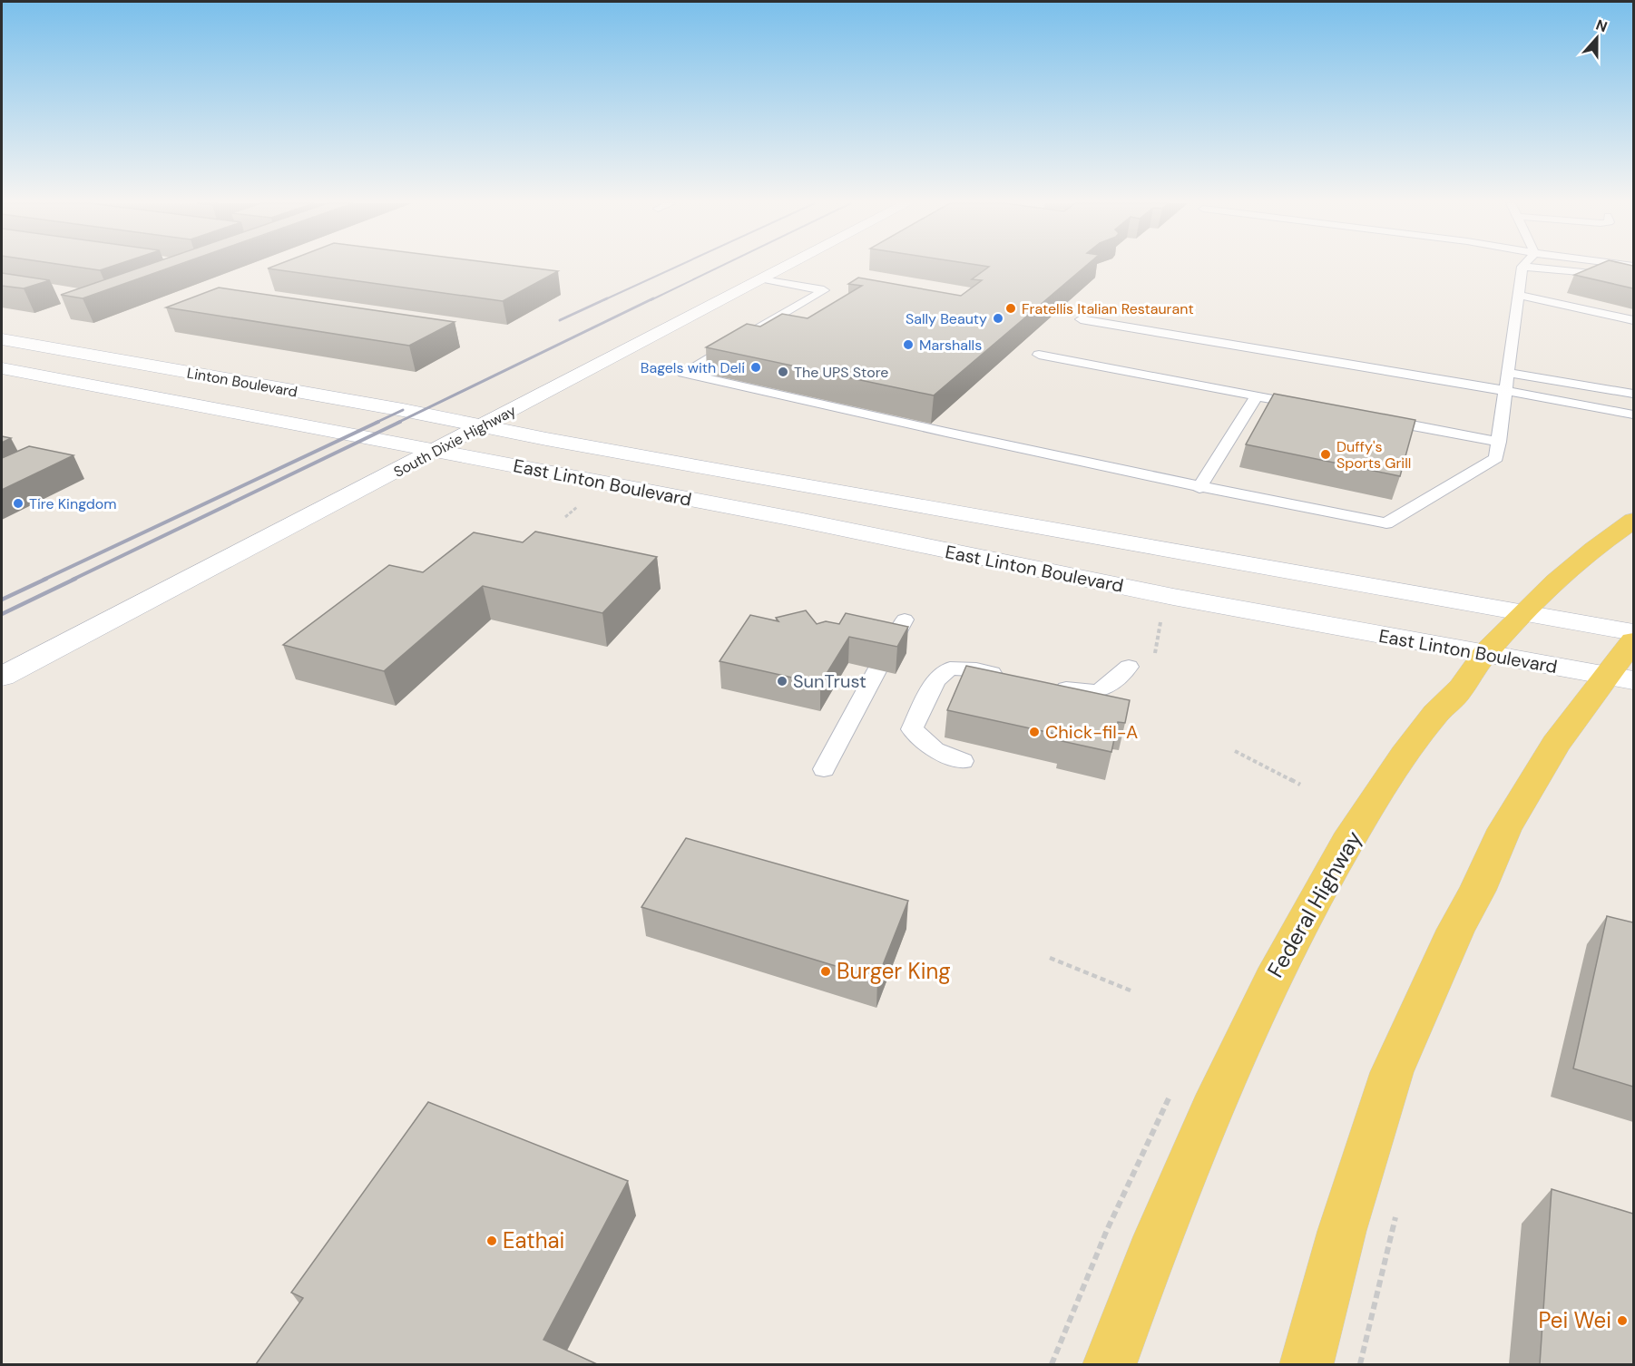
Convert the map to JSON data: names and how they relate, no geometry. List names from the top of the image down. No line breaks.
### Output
{"streets":{"main road":["Linton Boulevard","South Dixie Highway","East Linton Boulevard","Federal Highway"]},"crossings":[["Linton Boulevard","South Dixie Highway"],["Linton Boulevard","East Linton Boulevard"],["South Dixie Highway","East Linton Boulevard"],["East Linton Boulevard","Federal Highway"]],"places":["Fratellis Italian Restaurant","Sally Beauty","Marshalls","Bagels with Deli","The UPS Store","Duffy's Sports Grill","Tire Kingdom","SunTrust","Chick-fil-A","Burger King","Eathai","Pei Wei"],"north":"top"}
